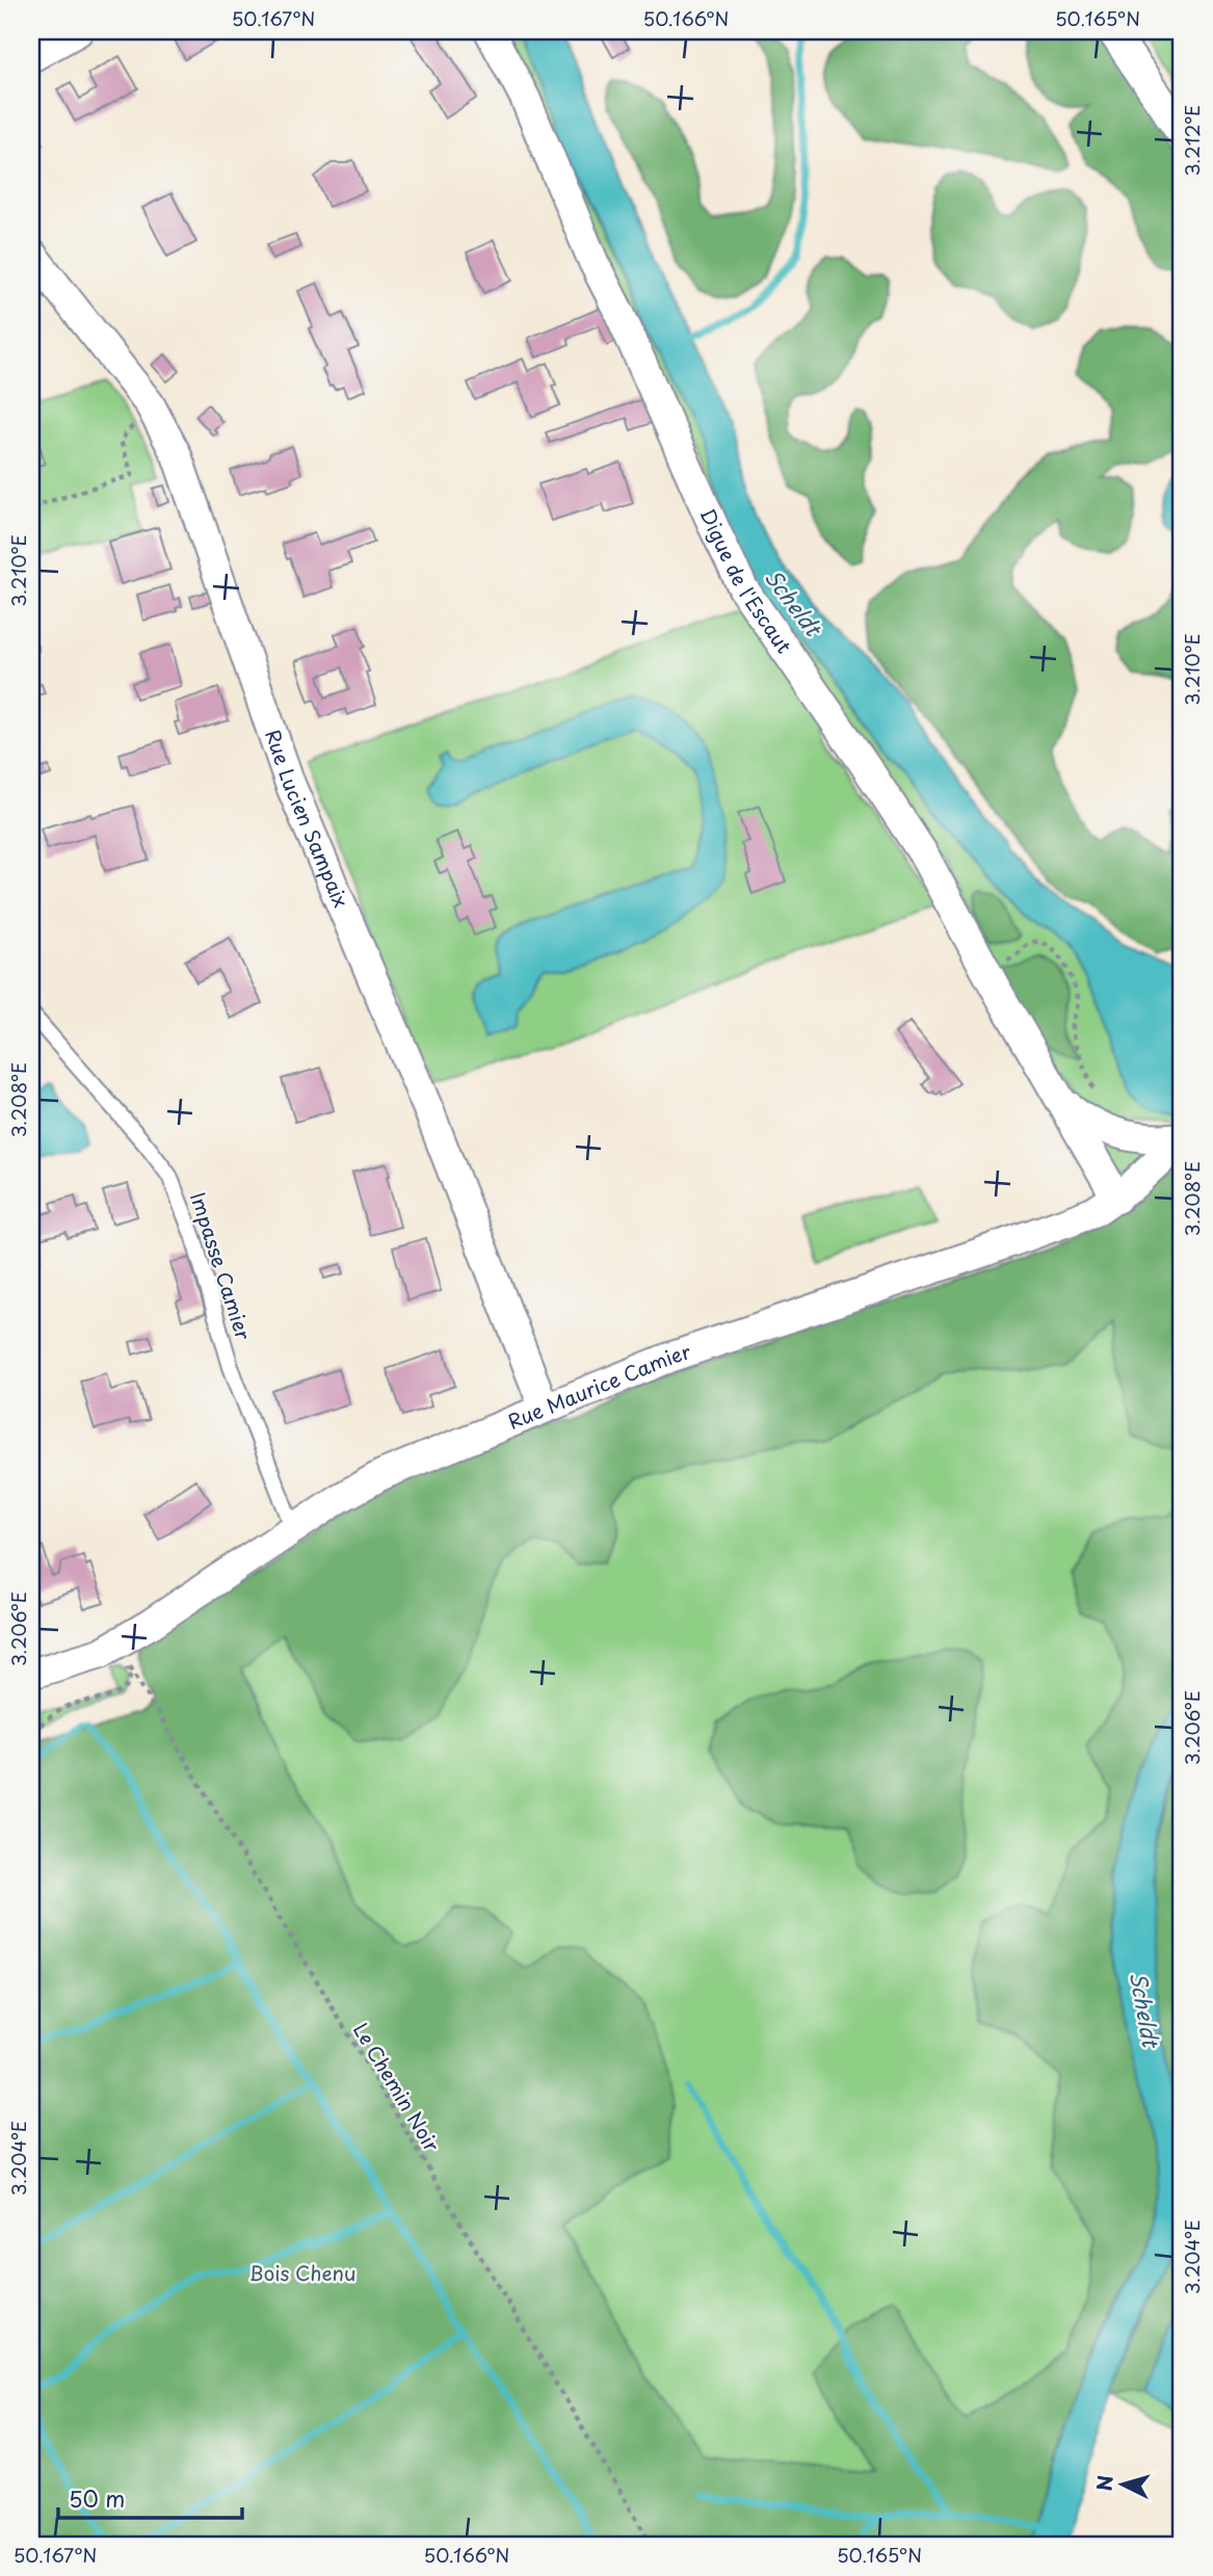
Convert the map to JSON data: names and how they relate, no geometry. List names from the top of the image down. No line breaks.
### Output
{"streets":{"street":["Digue de l'Escaut","Rue Lucien Sampaix","Rue Maurice Camier"],"lane":["Impasse Camier"],"path":["Le Chemin Noir"]},"crossings":[["Digue de l'Escaut","Rue Maurice Camier"],["Rue Lucien Sampaix","Rue Maurice Camier"],["Impasse Camier","Rue Maurice Camier"],["Rue Maurice Camier","Le Chemin Noir"]],"water":["Scheldt"],"parks":["Bois Chenu"],"scale_bar":"50 m","north":"left","coordinates":["50.167°N","50.166°N","50.165°N","3.212°E","3.210°E","3.208°E","3.206°E","3.204°E"]}
